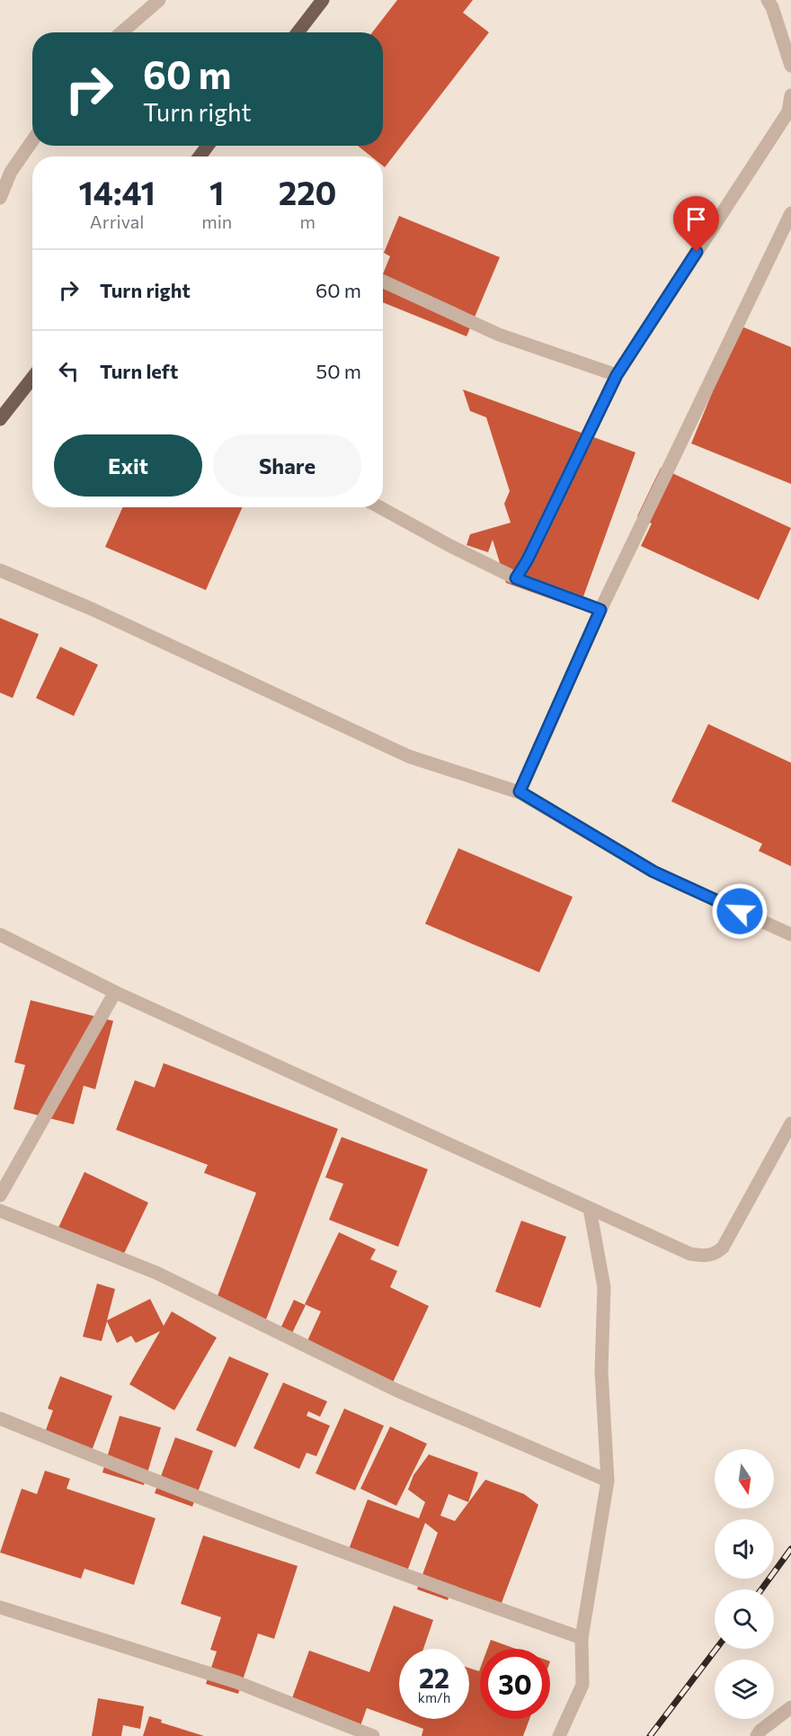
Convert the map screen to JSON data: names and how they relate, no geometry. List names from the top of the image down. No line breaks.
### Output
{"north":"bottom","page":{"turn":["60 m","Turn right"],"eta":["14:41","Arrival","1","min","220","m"],"list":[{"name":"Turn right","value":"60 m"},{"name":"Turn left","value":"50 m"}],"buttons":["Exit","Share"],"speed":"22 km/h","limit":"30"}}
